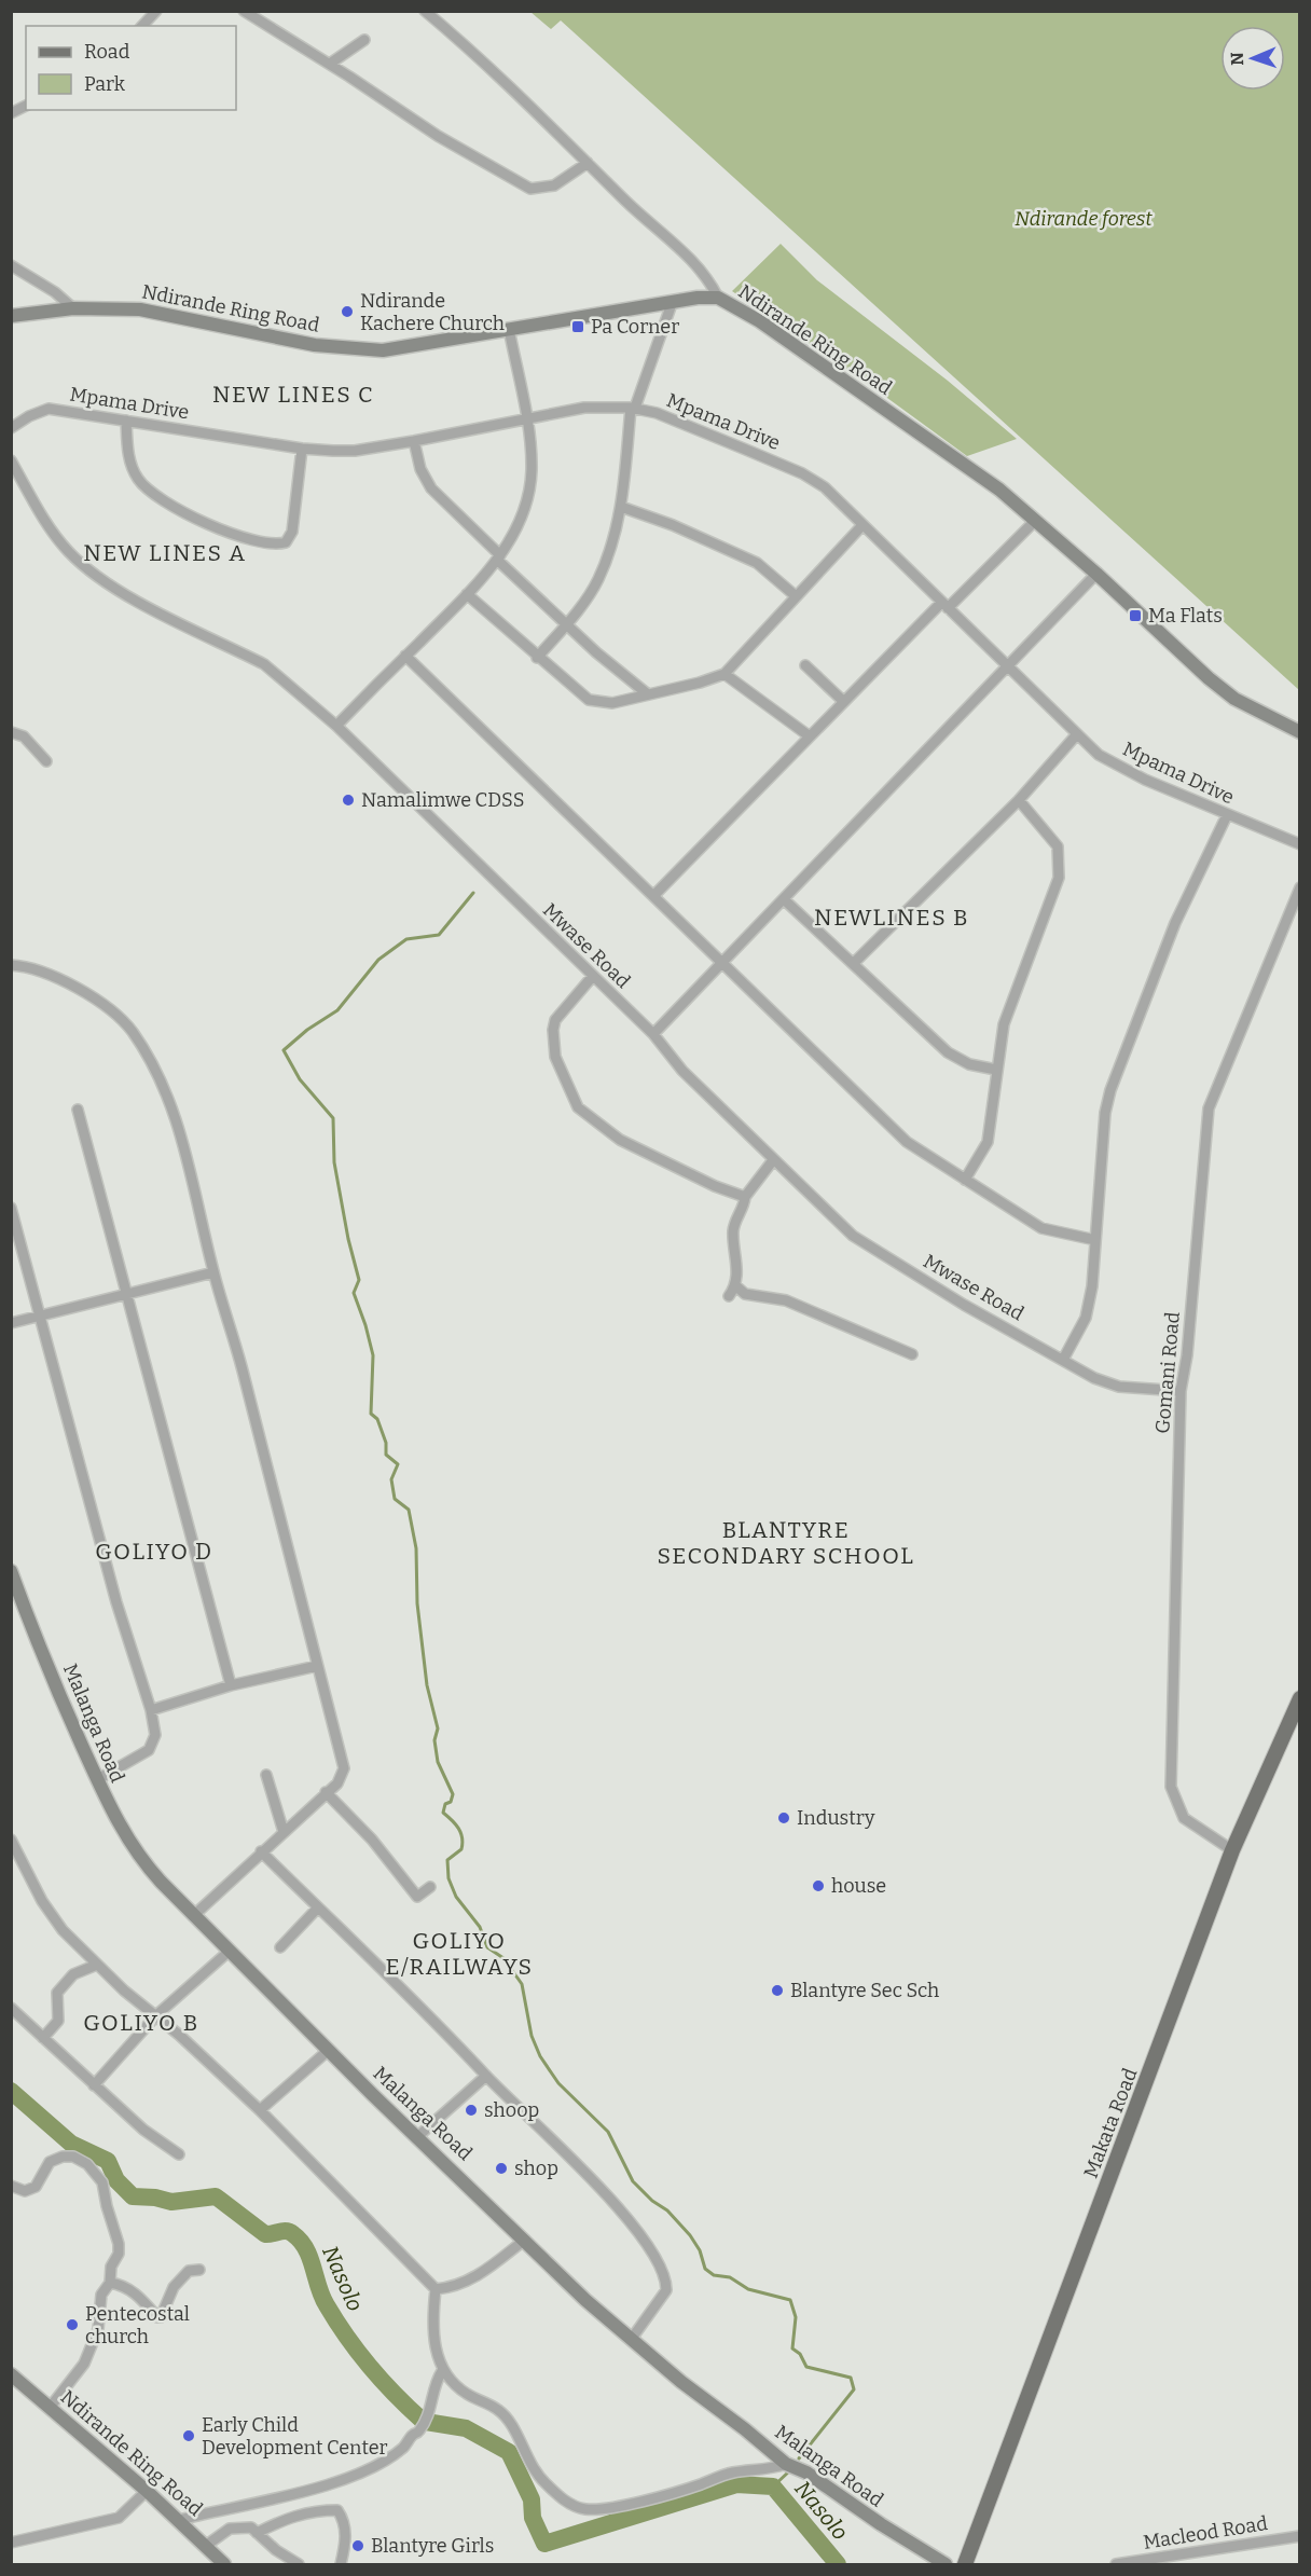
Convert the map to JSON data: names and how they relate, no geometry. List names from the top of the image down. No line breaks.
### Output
{"streets":{"main road":["Makata Road"],"street":["Ndirande Ring Road","Mpama Drive","Mwase Road","Gomani Road","Malanga Road","Macleod Road"]},"crossings":[["Mwase Road","Gomani Road"],["Gomani Road","Makata Road"]],"districts":["NEW LINES C","NEW LINES A","NEWLINES B","BLANTYRE SECONDARY SCHOOL","GOLIYO D","GOLIYO E/RAILWAYS","GOLIYO B"],"water":["Nasolo"],"parks":["Ndirande forest"],"places":{"other":["Ndirande Kachere Church","Namalimwe CDSS","Industry","house","Blantyre Sec Sch","shoop","shop","Pentecostal church","Early Child Development Center","Blantyre Girls"],"transit":["Pa Corner","Ma Flats"]},"legend":["Road","Park"],"north":"left"}
